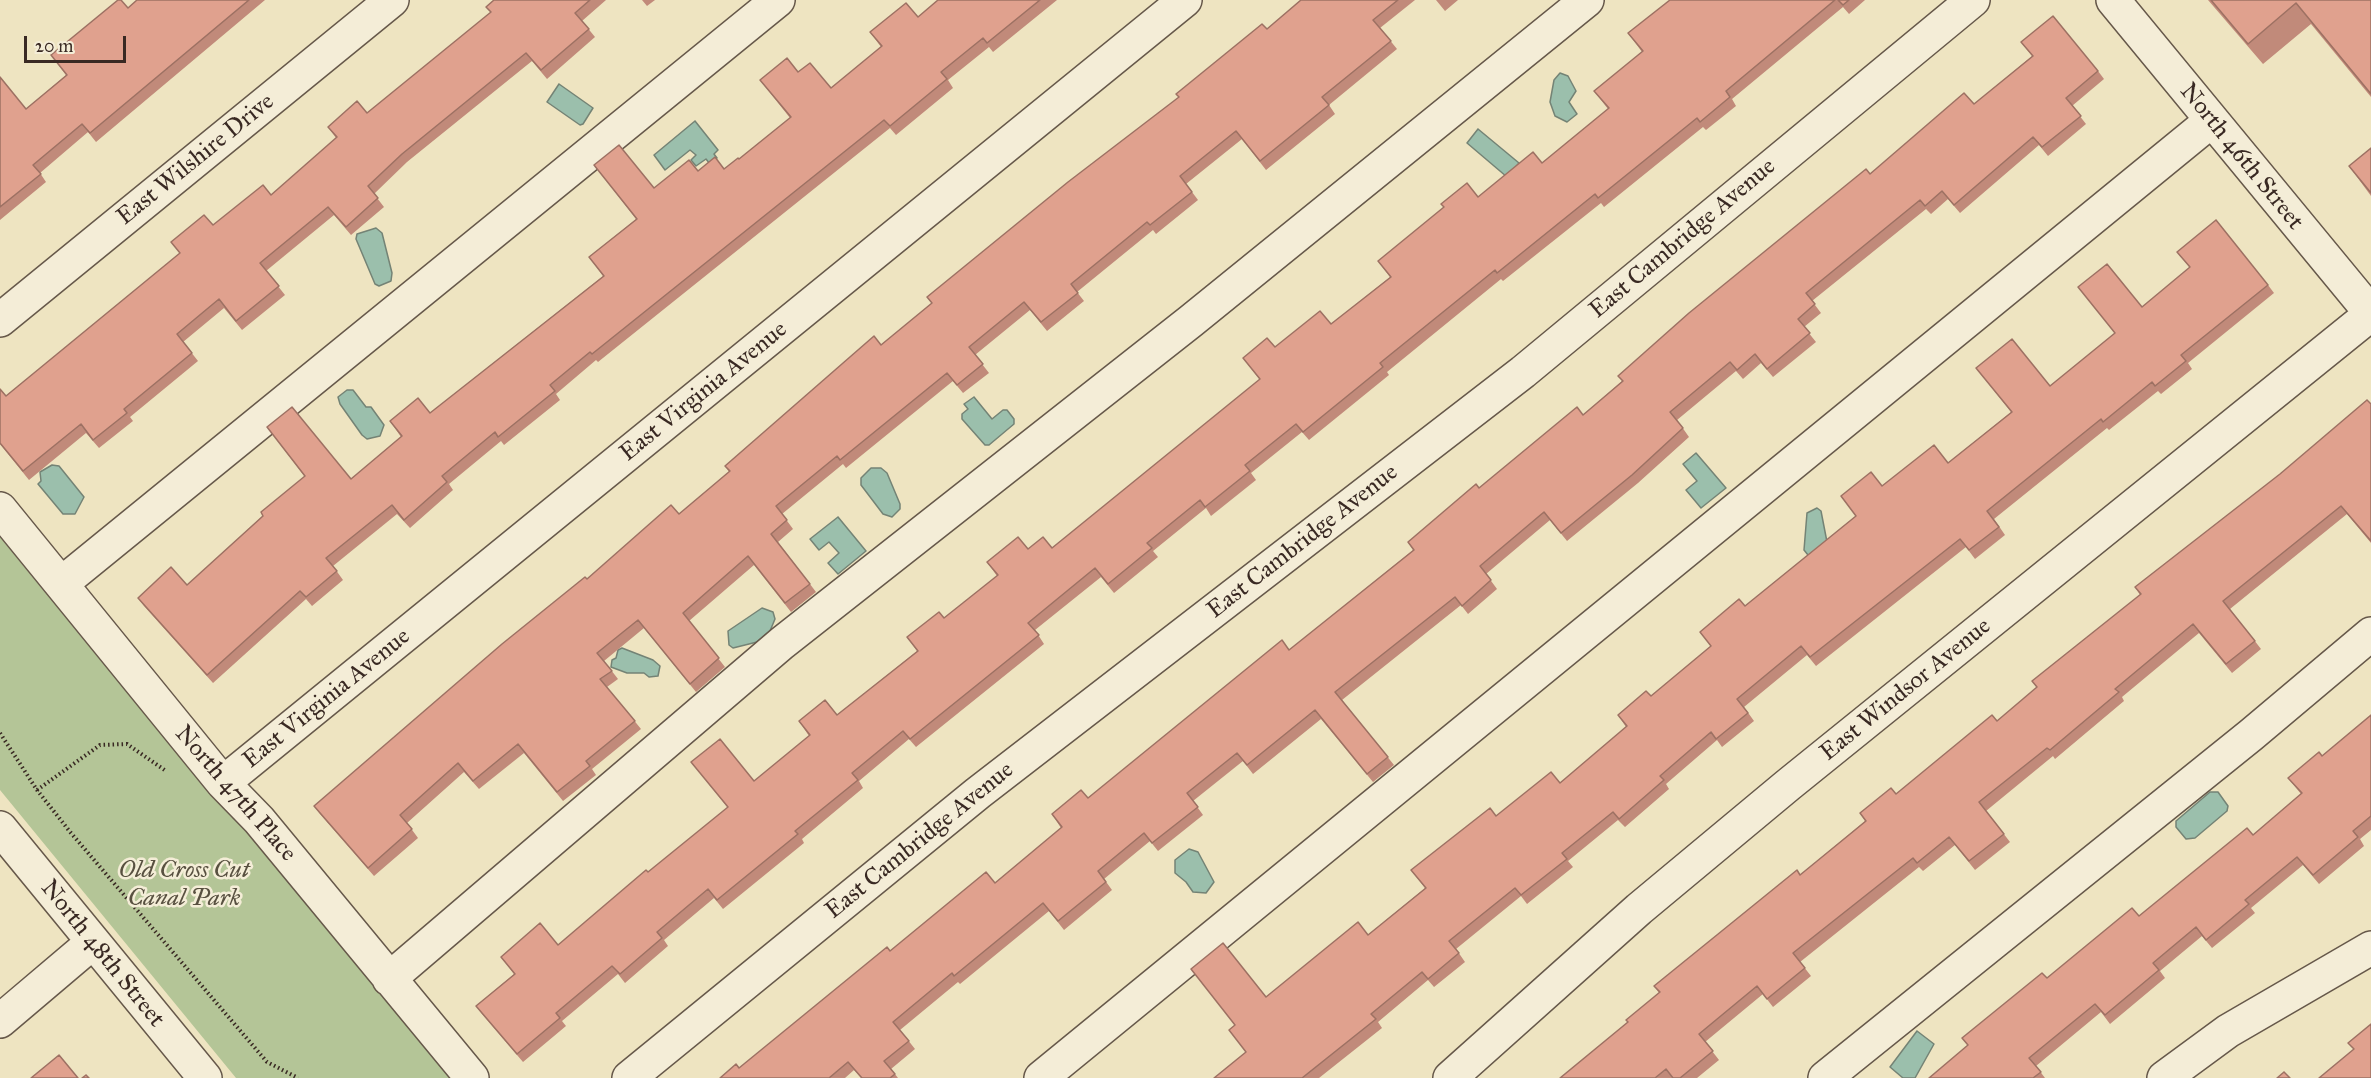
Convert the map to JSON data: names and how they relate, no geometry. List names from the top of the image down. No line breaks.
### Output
{"streets":{"street":["North 46th Street","East Wilshire Drive","East Cambridge Avenue","East Virginia Avenue","East Windsor Avenue","North 47th Place","North 48th Street"]},"crossings":[["North 46th Street","East Windsor Avenue"],["East Virginia Avenue","North 47th Place"]],"parks":["Old Cross Cut Canal Park"],"scale_bar":"20 m"}
